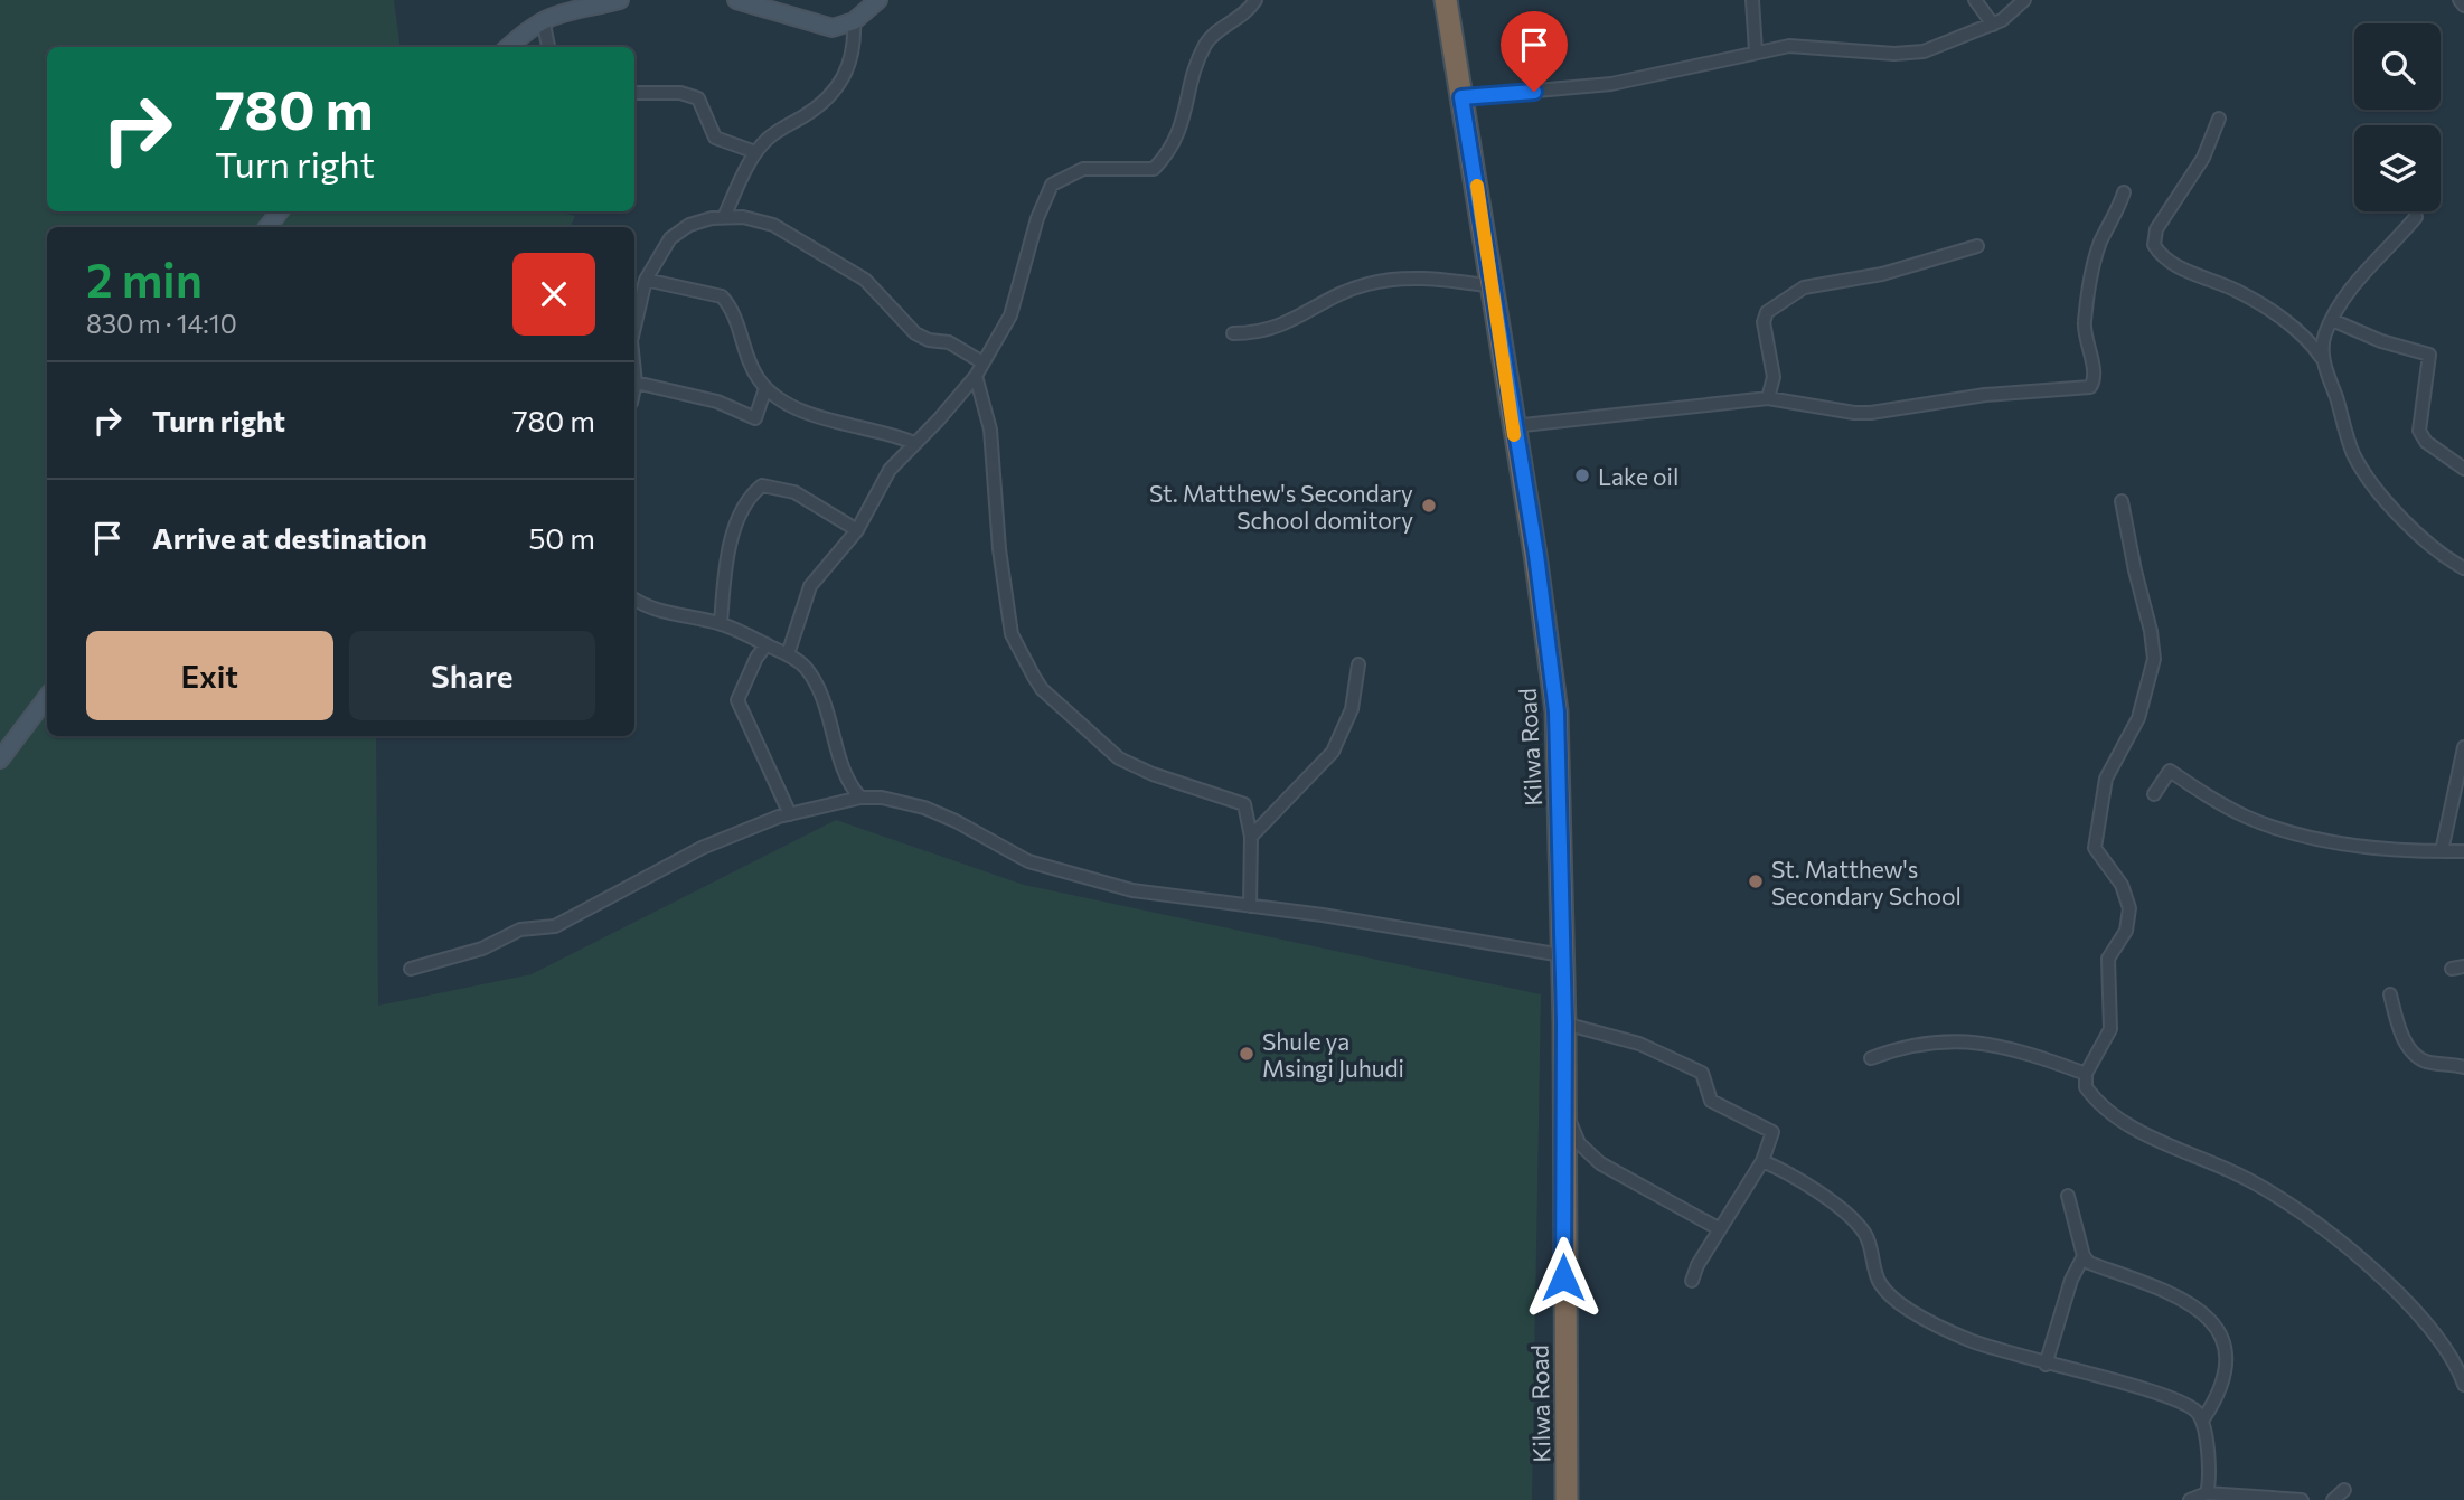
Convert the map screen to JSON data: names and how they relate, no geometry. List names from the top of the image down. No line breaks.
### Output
{"streets":{"highway":["Kilwa Road"]},"places":["Lake oil","St. Matthew's Secondary School domitory","St. Matthew's Secondary School","Shule ya Msingi Juhudi"],"page":{"turn":["780 m","Turn right"],"heading":["2 min","830 m · 14:10"],"list":[{"name":"Turn right","value":"780 m"},{"name":"Arrive at destination","value":"50 m"}],"buttons":["Exit","Share"]}}
